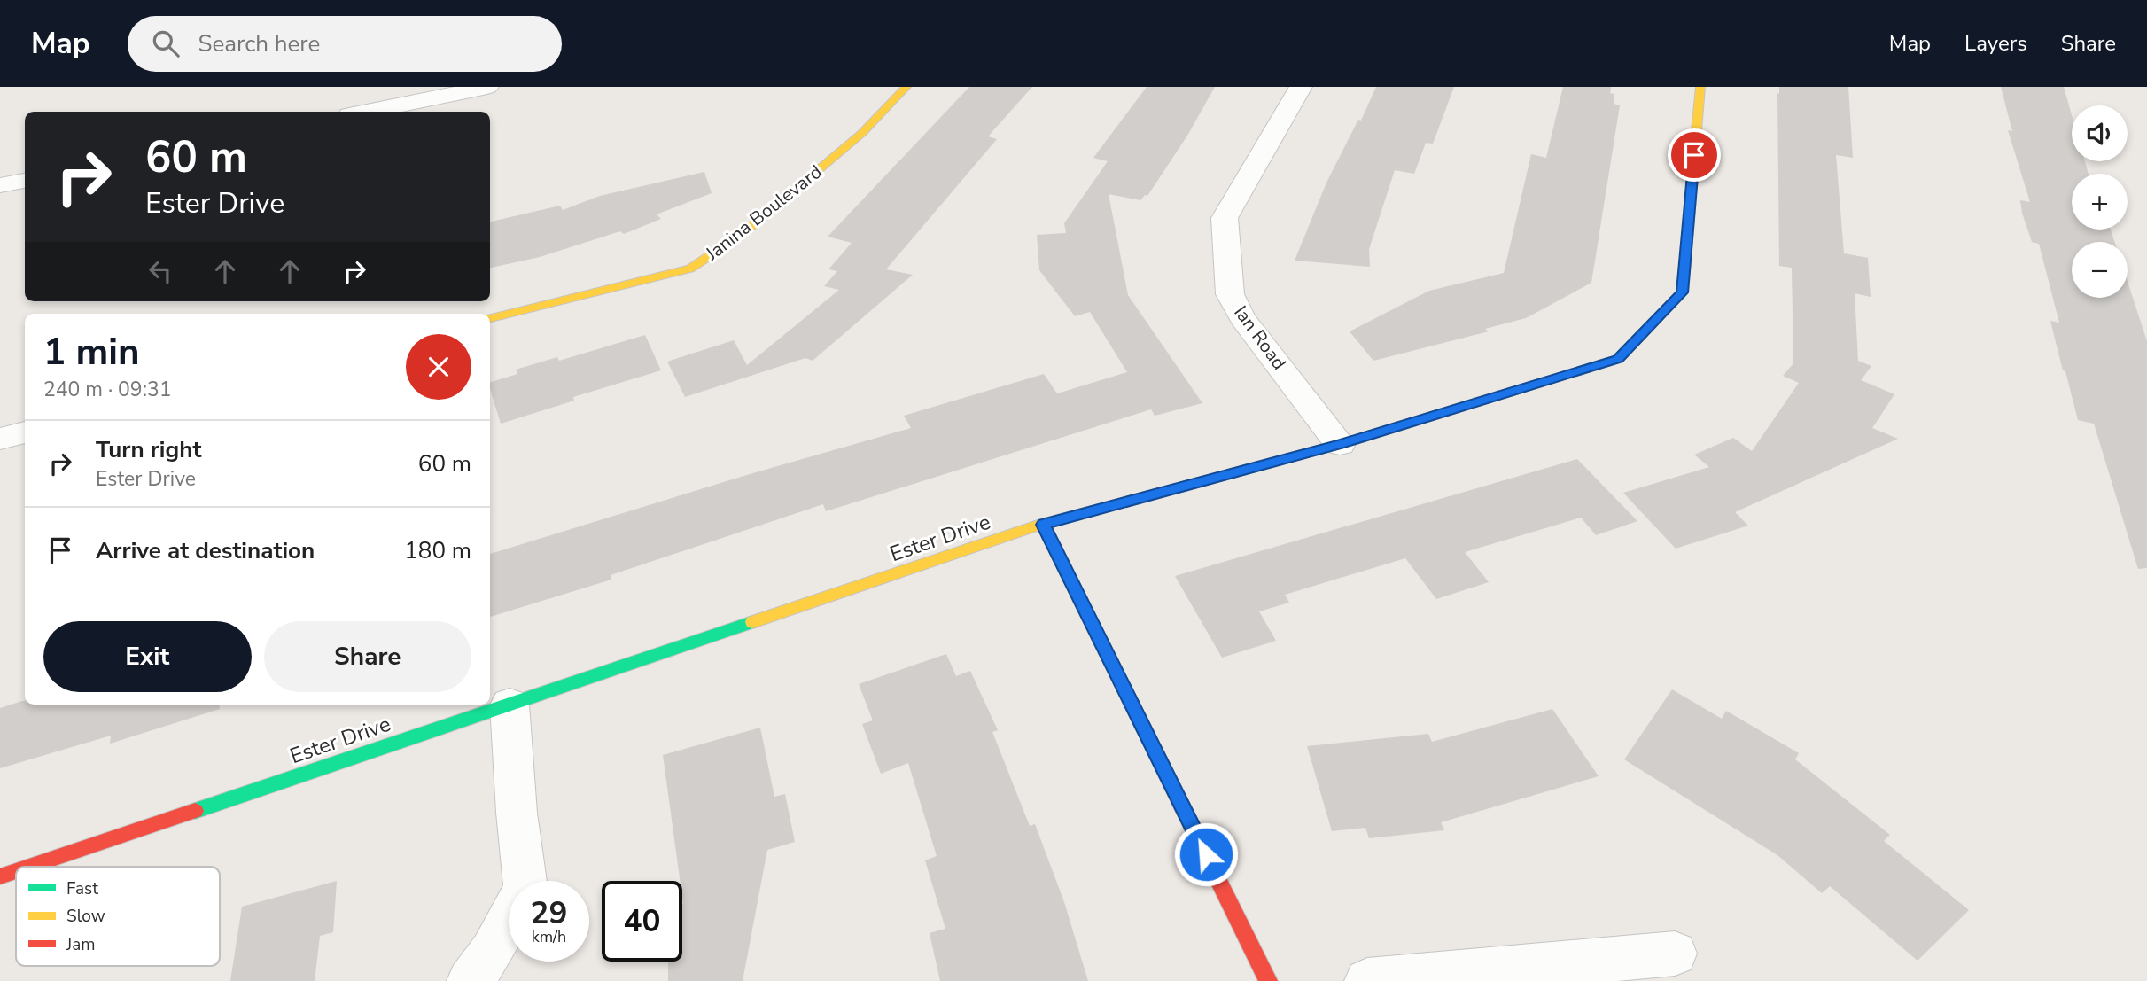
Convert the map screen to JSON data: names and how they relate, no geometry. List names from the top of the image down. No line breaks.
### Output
{"streets":{"street":["Janina Boulevard","Ian Road","Ester Drive"]},"crossings":[["Ian Road","Ester Drive"]],"legend":["Fast","Slow","Jam"],"page":{"header":"Map","search":"Search here","nav":["Map","Layers","Share"],"map_buttons":["+","−"],"turn":["60 m","Ester Drive"],"heading":["1 min","240 m · 09:31"],"list":[{"name":"Turn right","note":"Ester Drive","value":"60 m"},{"name":"Arrive at destination","value":"180 m"}],"buttons":["Exit","Share"],"speed":"29 km/h","limit":"40"}}
